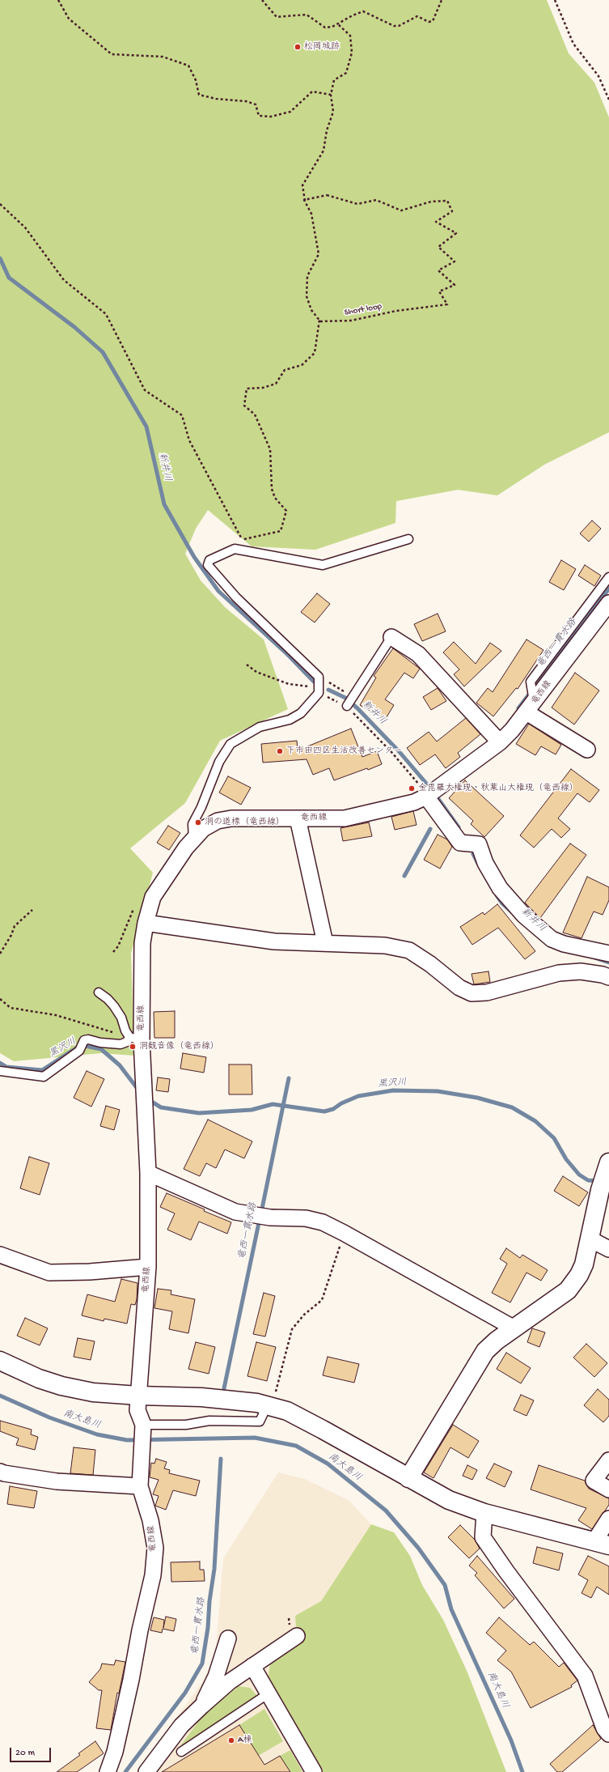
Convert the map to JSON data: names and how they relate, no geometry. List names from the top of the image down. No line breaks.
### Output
{"streets":{"street":["竜西線"],"path":["Short loop"]},"water":["新井川","竜西一貫水路","黒沢川","南大島川"],"places":["松岡城跡","下市田四区生活改善センター","金毘羅大権現・秋葉山大権現（竜西線）","洞の道標（竜西線）","洞観音像（竜西線）","A棟"],"scale_bar":"20 m"}
